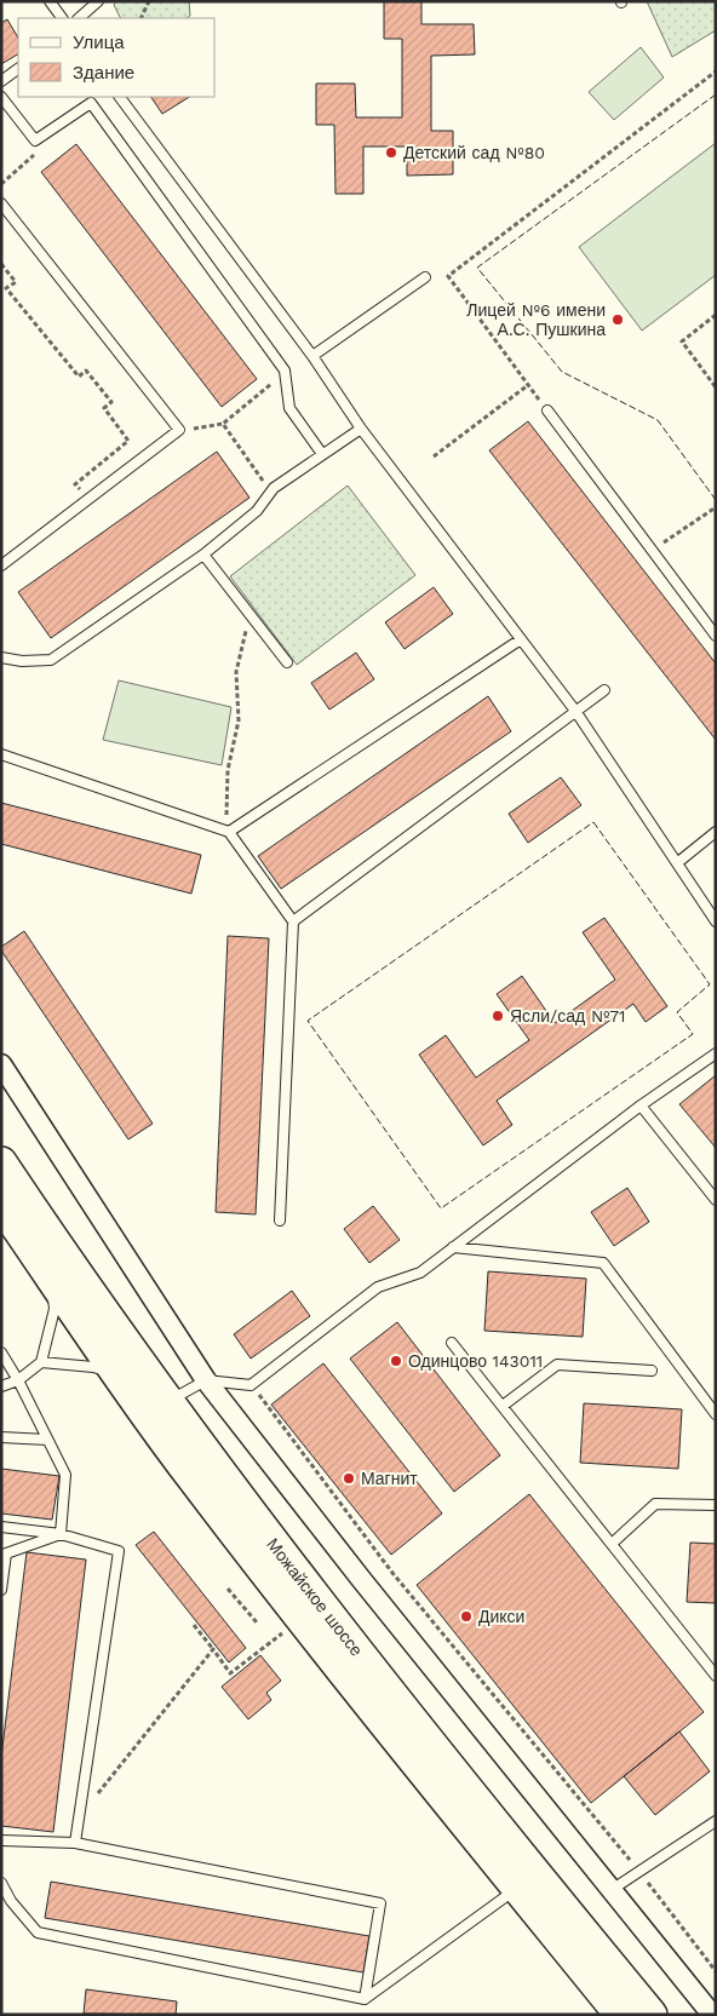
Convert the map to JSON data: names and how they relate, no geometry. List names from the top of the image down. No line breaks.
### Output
{"streets":{"main road":["Можайское шоссе"]},"places":["Детский сад №80","Лицей №6 имени А.С. Пушкина","Ясли/сад №71","Одинцово 143011","Магнит","Дикси"],"legend":["Улица","Здание"]}
